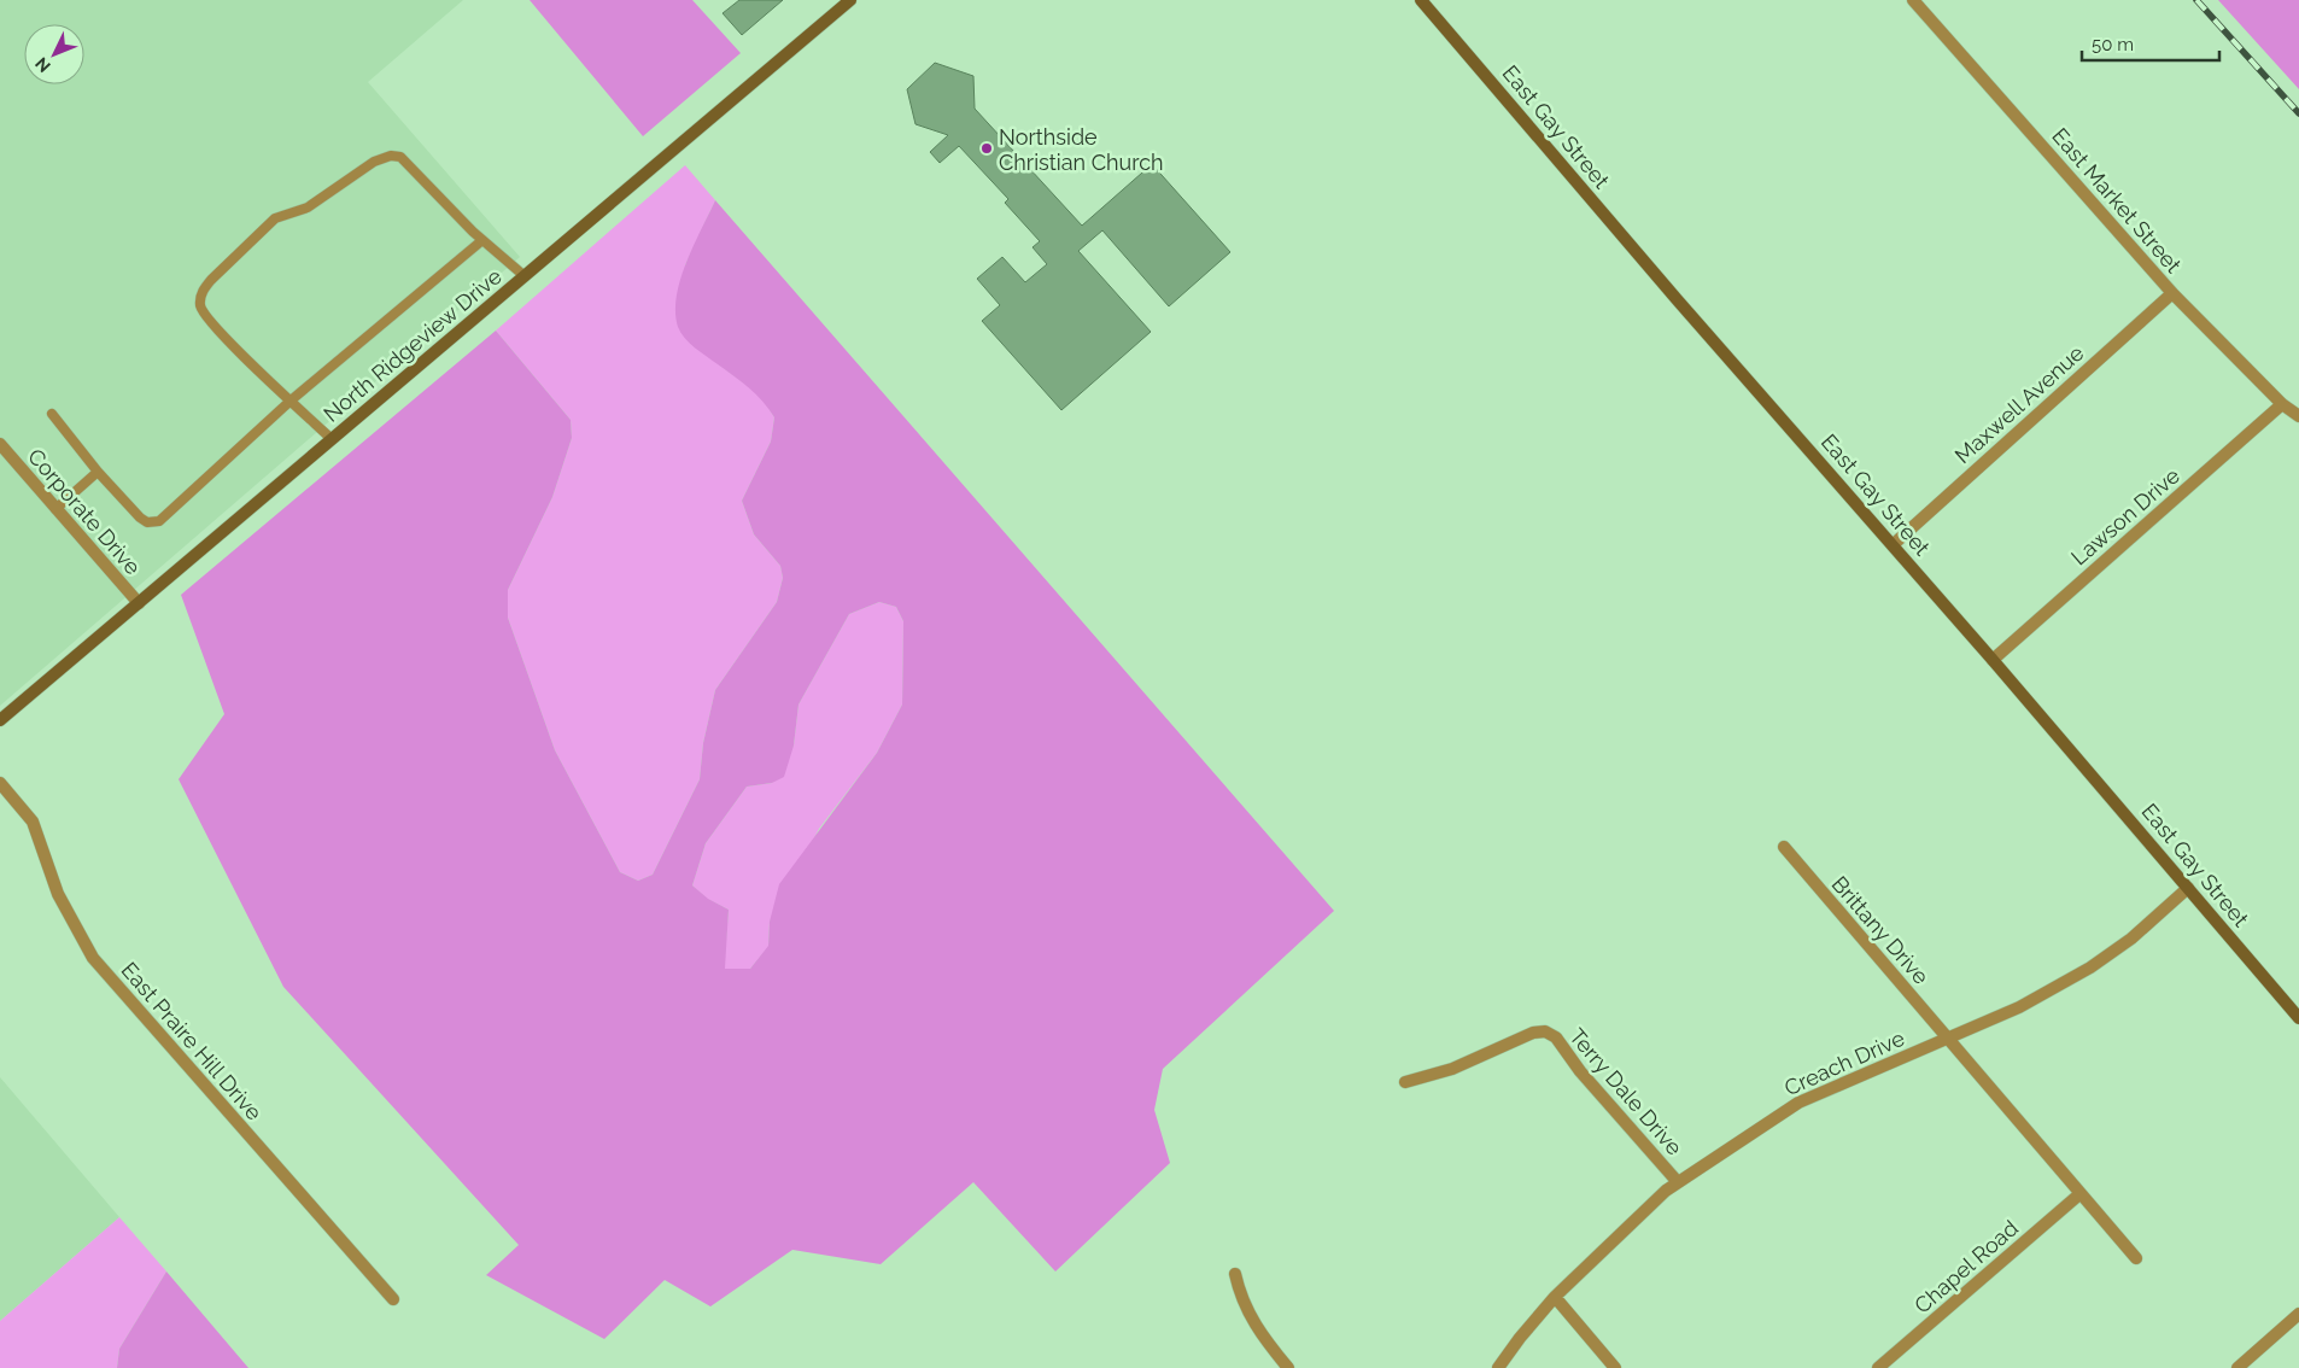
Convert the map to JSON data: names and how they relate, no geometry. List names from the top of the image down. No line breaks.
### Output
{"streets":{"main road":["East Gay Street","North Ridgeview Drive"],"street":["East Market Street","Maxwell Avenue","Corporate Drive","Lawson Drive","Brittany Drive","East Praire Hill Drive","Creach Drive","Terry Dale Drive","Chapel Road"]},"crossings":[["East Gay Street","Maxwell Avenue"],["East Gay Street","Lawson Drive"],["East Gay Street","Creach Drive"],["East Market Street","Maxwell Avenue"],["East Market Street","Lawson Drive"],["North Ridgeview Drive","Corporate Drive"],["Brittany Drive","Creach Drive"],["Creach Drive","Terry Dale Drive"]],"places":["Northside Christian Church"],"scale_bar":"50 m","north":"bottom left"}
